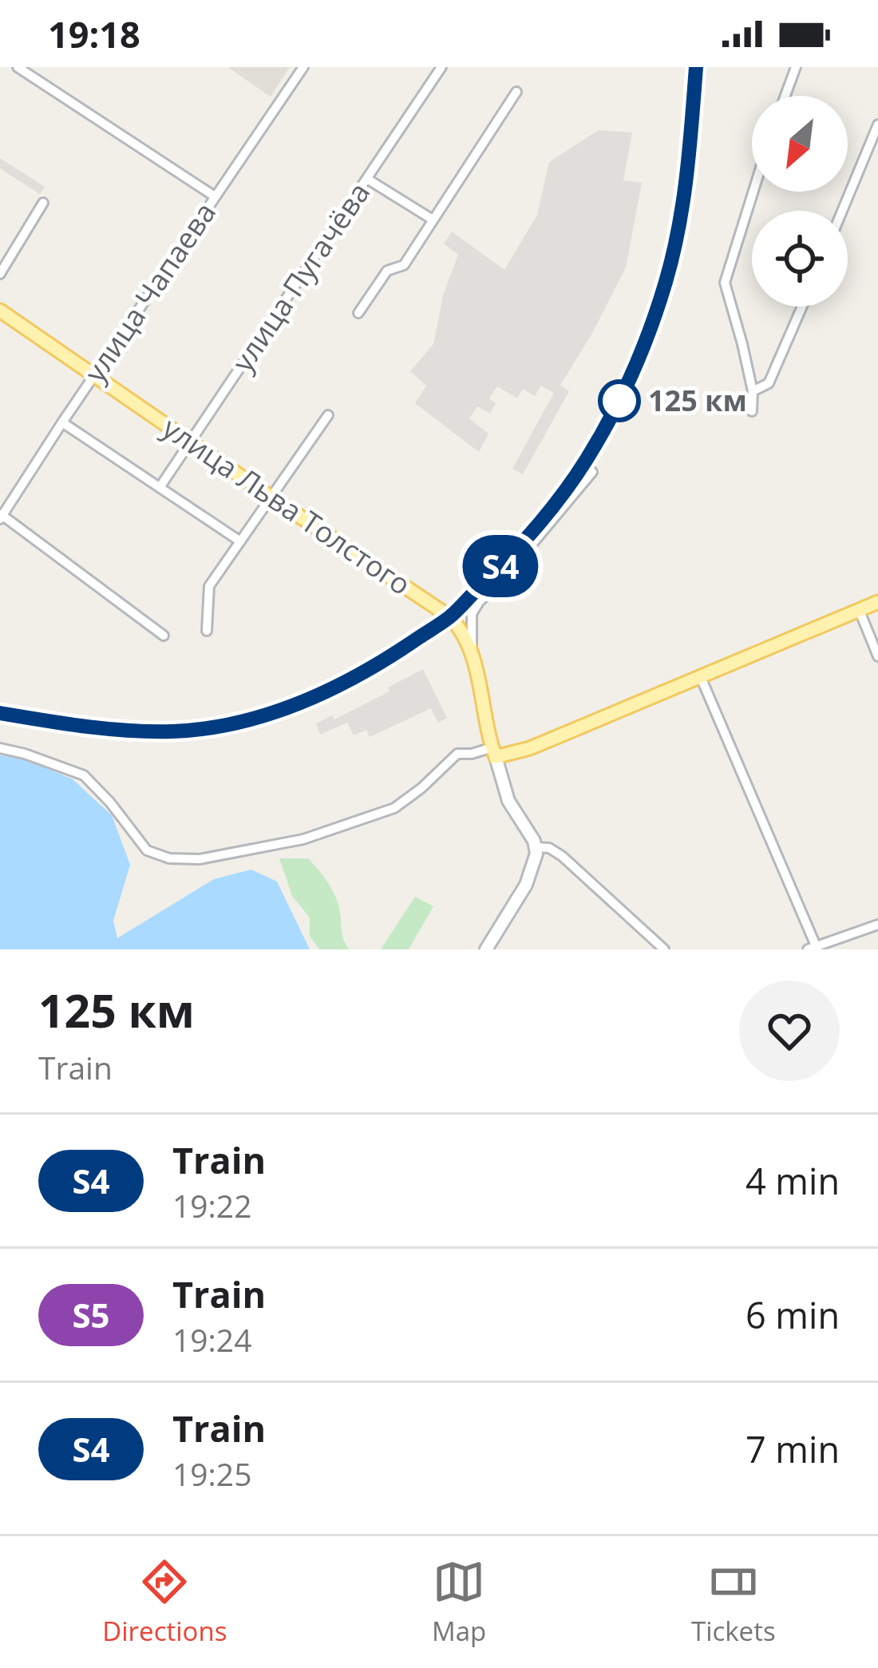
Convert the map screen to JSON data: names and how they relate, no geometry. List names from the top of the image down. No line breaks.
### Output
{"streets":{"main road":["улица Льва Толстого"],"street":["улица Пугачёва","улица Чапаева"]},"crossings":[["улица Пугачёва","улица Льва Толстого"],["улица Чапаева","улица Льва Толстого"]],"places":["125 км"],"north":"bottom left","page":{"status":"19:18","on_map":"S4","heading":["125 км","Train"],"list":[{"mark":"S4","name":"Train","note":"19:22","value":"4 min"},{"mark":"S5","name":"Train","note":"19:24","value":"6 min"},{"mark":"S4","name":"Train","note":"19:25","value":"7 min"}],"tabs":["Directions","Map","Tickets"]}}
